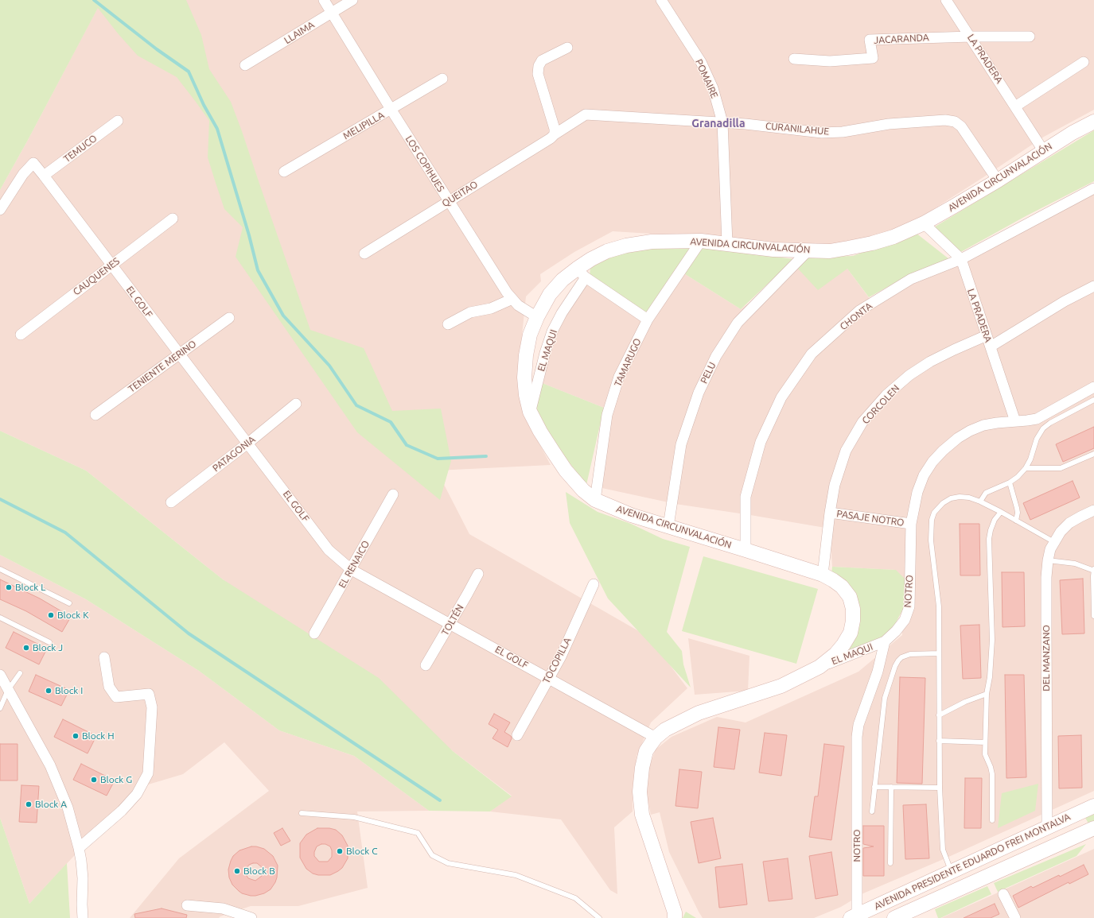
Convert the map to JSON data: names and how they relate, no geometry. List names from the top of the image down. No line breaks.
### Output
{"streets":{"street":["LLAIMA","JACARANDA","LA PRADERA","POMAIRE","MELIPILLA","CURANILAHUE","TEMUCO","LOS COPIHUES","AVENIDA CIRCUNVALACIÓN","QUEITAO","CAUQUENES","EL GOLF","CHONTA","EL MAQUI","TAMARUGO","TENIENTE MERINO","PELU","CORCOLEN","PATAGONIA","PASAJE NOTRO","EL RENAICO","NOTRO","TOLTÉN","DEL MANZANO","TOCOPILLA","AVENIDA PRESIDENTE EDUARDO FREI MONTALVA"]},"crossings":[["LLAIMA","LOS COPIHUES"],["JACARANDA","LA PRADERA"],["LA PRADERA","AVENIDA CIRCUNVALACIÓN"],["LA PRADERA","CHONTA"],["LA PRADERA","CORCOLEN"],["LA PRADERA","NOTRO"],["POMAIRE","CURANILAHUE"],["POMAIRE","AVENIDA CIRCUNVALACIÓN"],["MELIPILLA","LOS COPIHUES"],["CURANILAHUE","AVENIDA CIRCUNVALACIÓN"],["CURANILAHUE","QUEITAO"],["TEMUCO","EL GOLF"],["LOS COPIHUES","AVENIDA CIRCUNVALACIÓN"],["LOS COPIHUES","QUEITAO"],["AVENIDA CIRCUNVALACIÓN","EL GOLF"],["AVENIDA CIRCUNVALACIÓN","CHONTA"],["AVENIDA CIRCUNVALACIÓN","EL MAQUI"],["AVENIDA CIRCUNVALACIÓN","TAMARUGO"],["AVENIDA CIRCUNVALACIÓN","PELU"],["AVENIDA CIRCUNVALACIÓN","CORCOLEN"],["CAUQUENES","EL GOLF"],["EL GOLF","TENIENTE MERINO"],["EL GOLF","PATAGONIA"],["EL GOLF","EL RENAICO"],["EL GOLF","TOLTÉN"],["EL GOLF","TOCOPILLA"],["EL MAQUI","NOTRO"],["CORCOLEN","PASAJE NOTRO"],["PASAJE NOTRO","NOTRO"],["NOTRO","AVENIDA PRESIDENTE EDUARDO FREI MONTALVA"],["DEL MANZANO","AVENIDA PRESIDENTE EDUARDO FREI MONTALVA"]],"districts":["Granadilla"],"places":["Block L","Block K","Block J","Block I","Block H","Block G","Block A","Block C","Block B"]}
